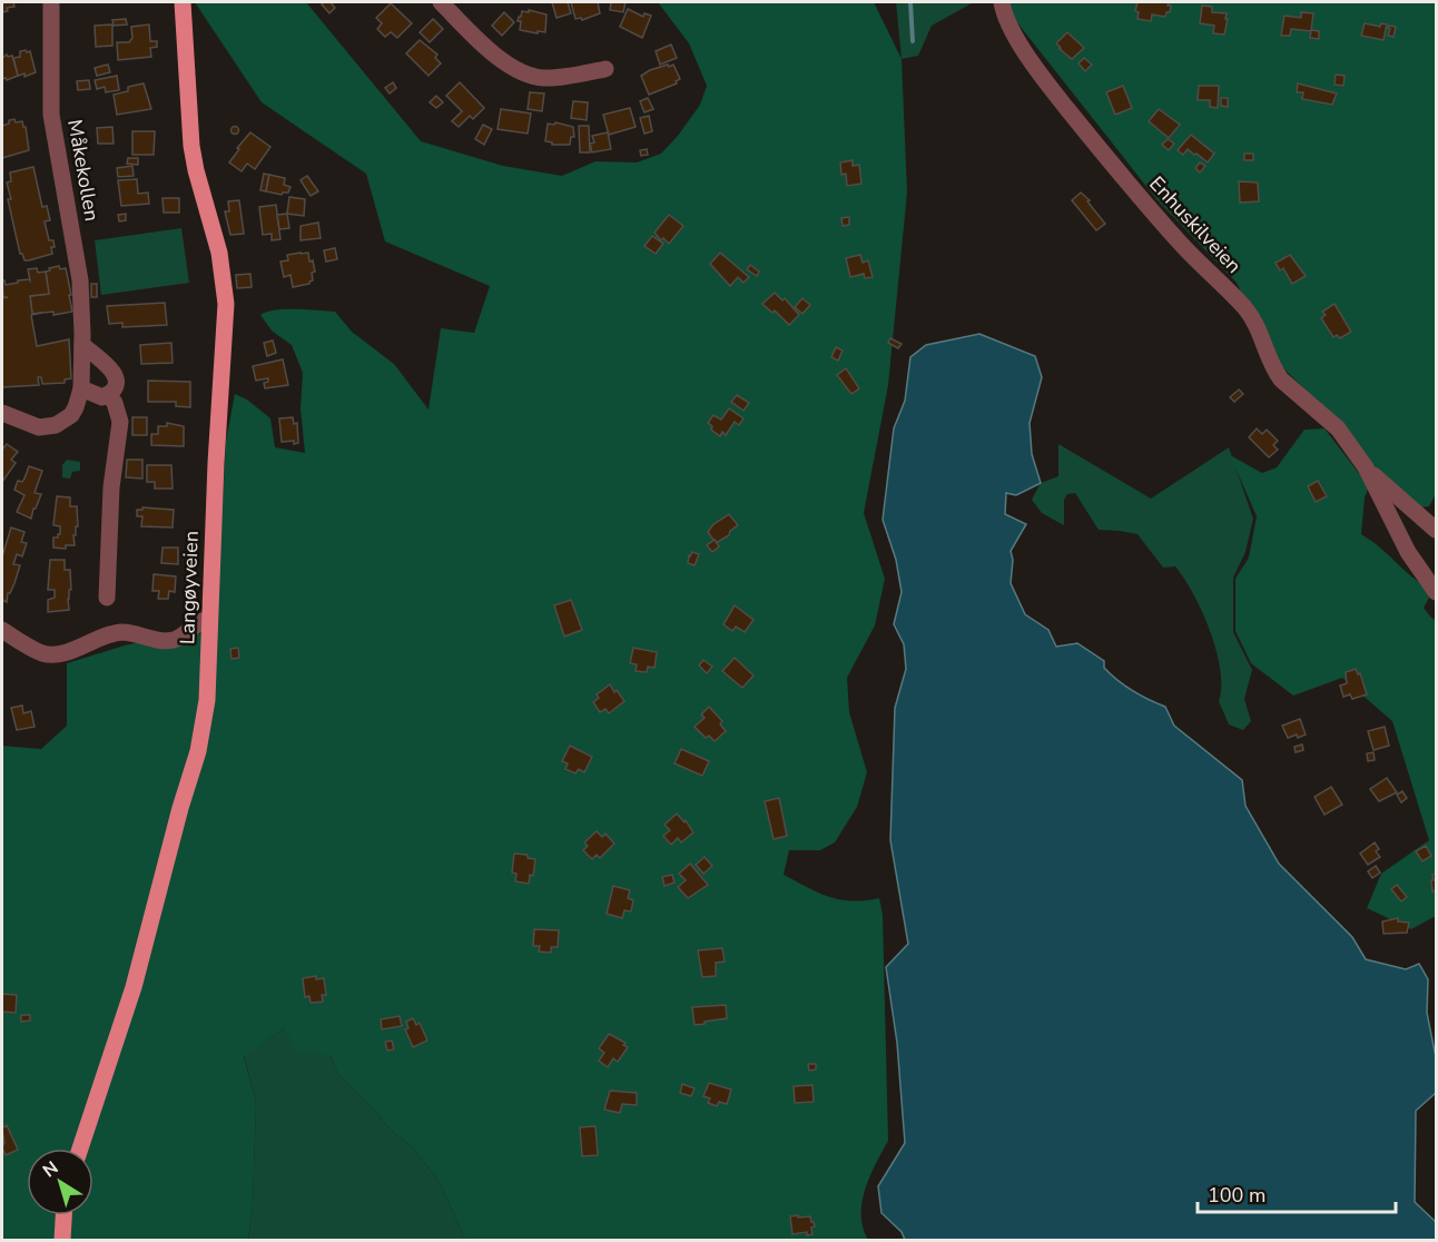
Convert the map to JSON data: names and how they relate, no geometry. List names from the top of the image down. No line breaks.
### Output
{"streets":{"main road":["Langøyveien"],"street":["Måkekollen","Enhuskilveien"]},"scale_bar":"100 m","north":"top left"}
